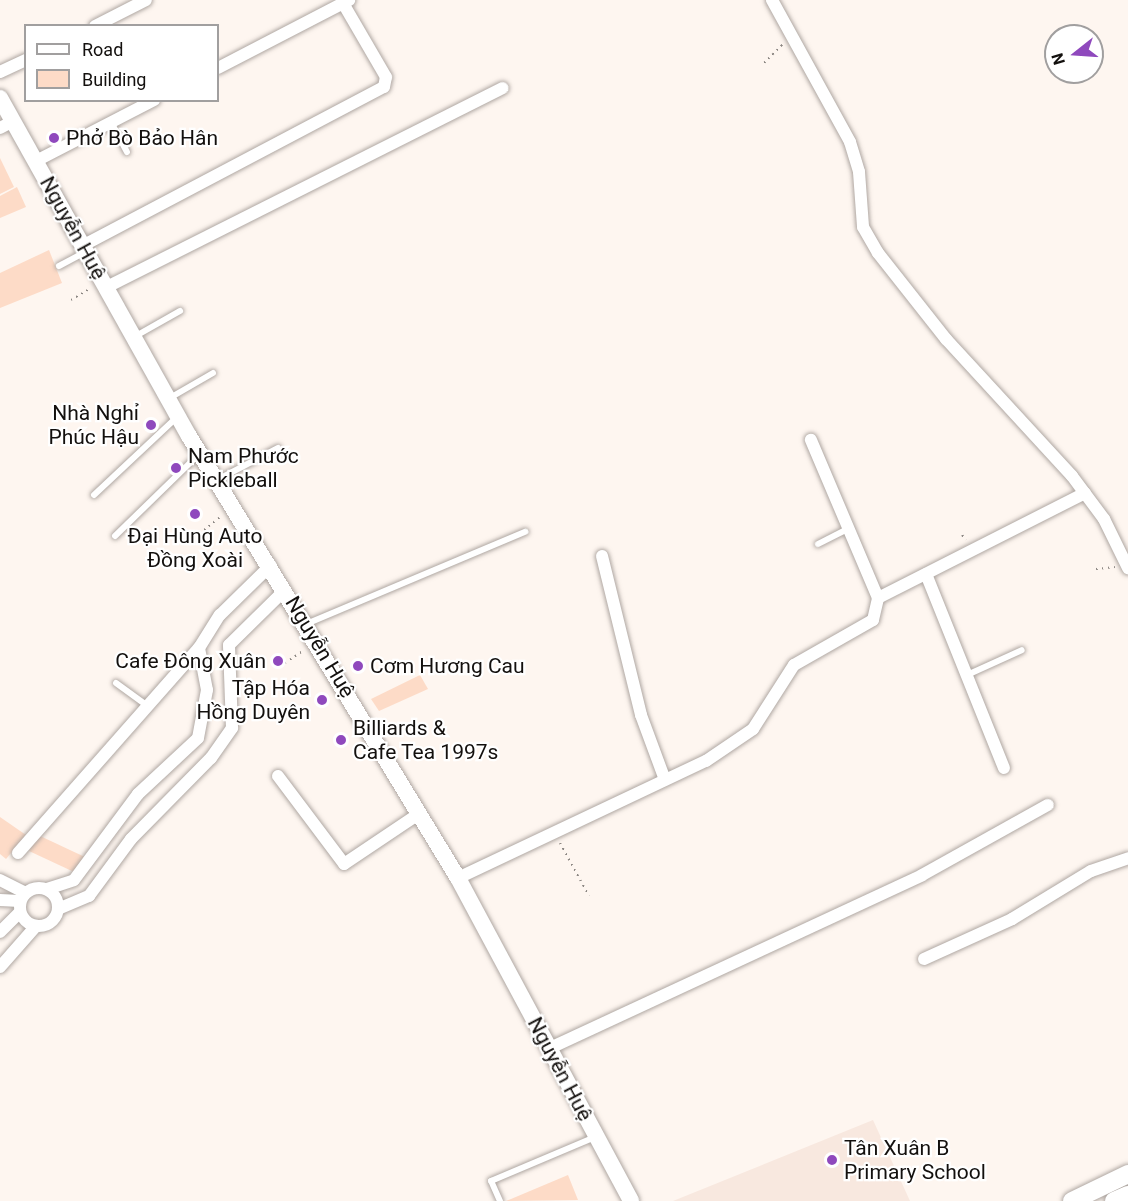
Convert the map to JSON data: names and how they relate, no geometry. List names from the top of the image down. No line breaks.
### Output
{"streets":{"street":["Nguyễn Huệ"]},"places":["Phở Bò Bảo Hân","Nhà Nghỉ Phúc Hậu","Nam Phước Pickleball","Đại Hùng Auto Đồng Xoài","Cafe Đông Xuân","Cơm Hương Cau","Tập Hóa Hồng Duyên","Billiards & Cafe Tea 1997s","Tân Xuân B Primary School"],"legend":["Road","Building"],"north":"left"}
